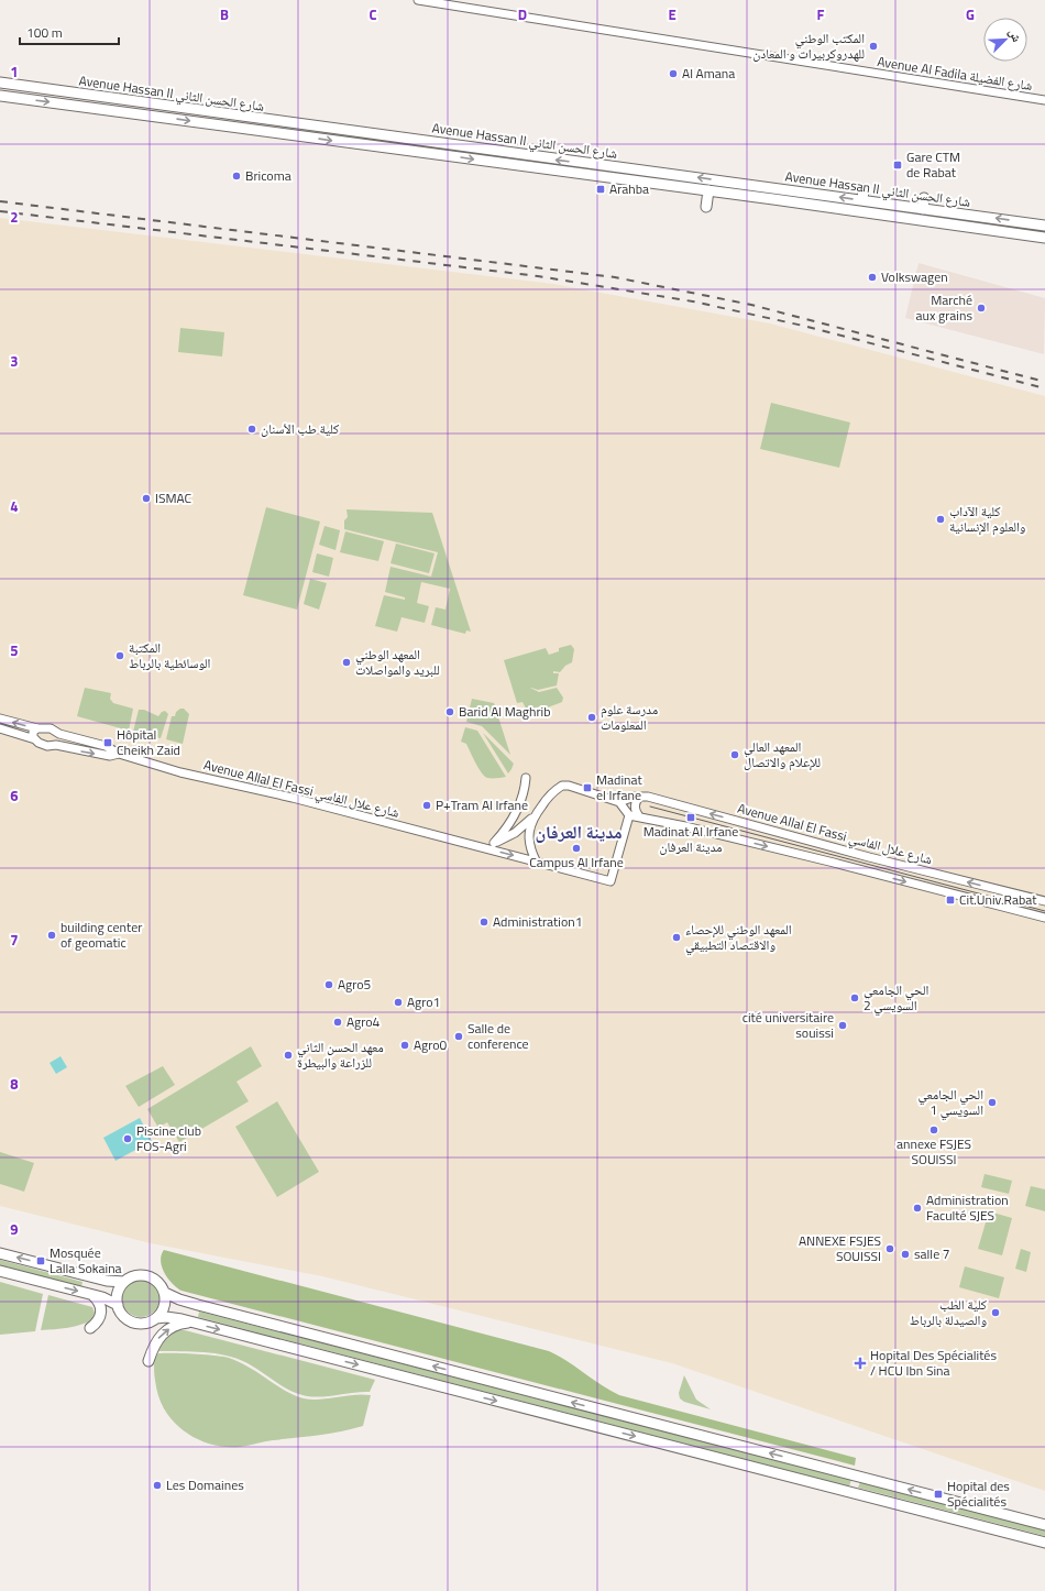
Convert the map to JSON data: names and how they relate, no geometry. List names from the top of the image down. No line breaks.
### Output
{"streets":{"main road":["Avenue Hassan II شارع الحسن الثاني"],"street":["Avenue Al Fadila شارع الفضيلة","Avenue Allal El Fassi شارع علال الفاسي"]},"districts":["مدينة العرفان"],"places":{"other":["المكتب الوطني للهدروكربيرات و المعادن","Al Amana","Bricoma","Volkswagen","Marché aux grains","كلية طب الأسنان","ISMAC","كلية الآداب والعلوم الإنسانية","المكتبة الوسائطية بالرباط","المعهد الوطني للبريد والمواصلات","Barid Al Maghrib","مدرسة علوم المعلومات","المعهد العالي للإعلام والاتصال","P+Tram Al Irfane","Campus Al Irfane","Administration1","building center of geomatic","المعهد الوطني للإحصاء والاقتصاد التطبيقي","Agro5","الحي الجامعي السويسي 2","Agro1","Agro4","cité universitaire souissi","Salle de conference","Agro0","معهد الحسن الثاني للزراعة والبيطرة","الحي الجامعي السويسي 1","annexe FSJES SOUISSI","Piscine club FOS-Agri","Administration Faculté SJES","ANNEXE FSJES SOUISSI","salle 7","كلية الطب والصيدلة بالرباط","Les Domaines"],"transit":["Gare CTM de Rabat","Arahba","Hôpital Cheikh Zaid","Madinat el Irfane","Madinat Al Irfane مدينة العرفان","Cit.Univ.Rabat","Mosquée Lalla Sokaina","Hopital des Spécialités"],"health":["Hopital Des Spécialités / HCU Ibn Sina"]},"scale_bar":"100 m","north":"top right","grid":{"columns":["B","C","D","E","F","G"],"rows":["1","2","3","4","5","6","7","8","9"]}}
